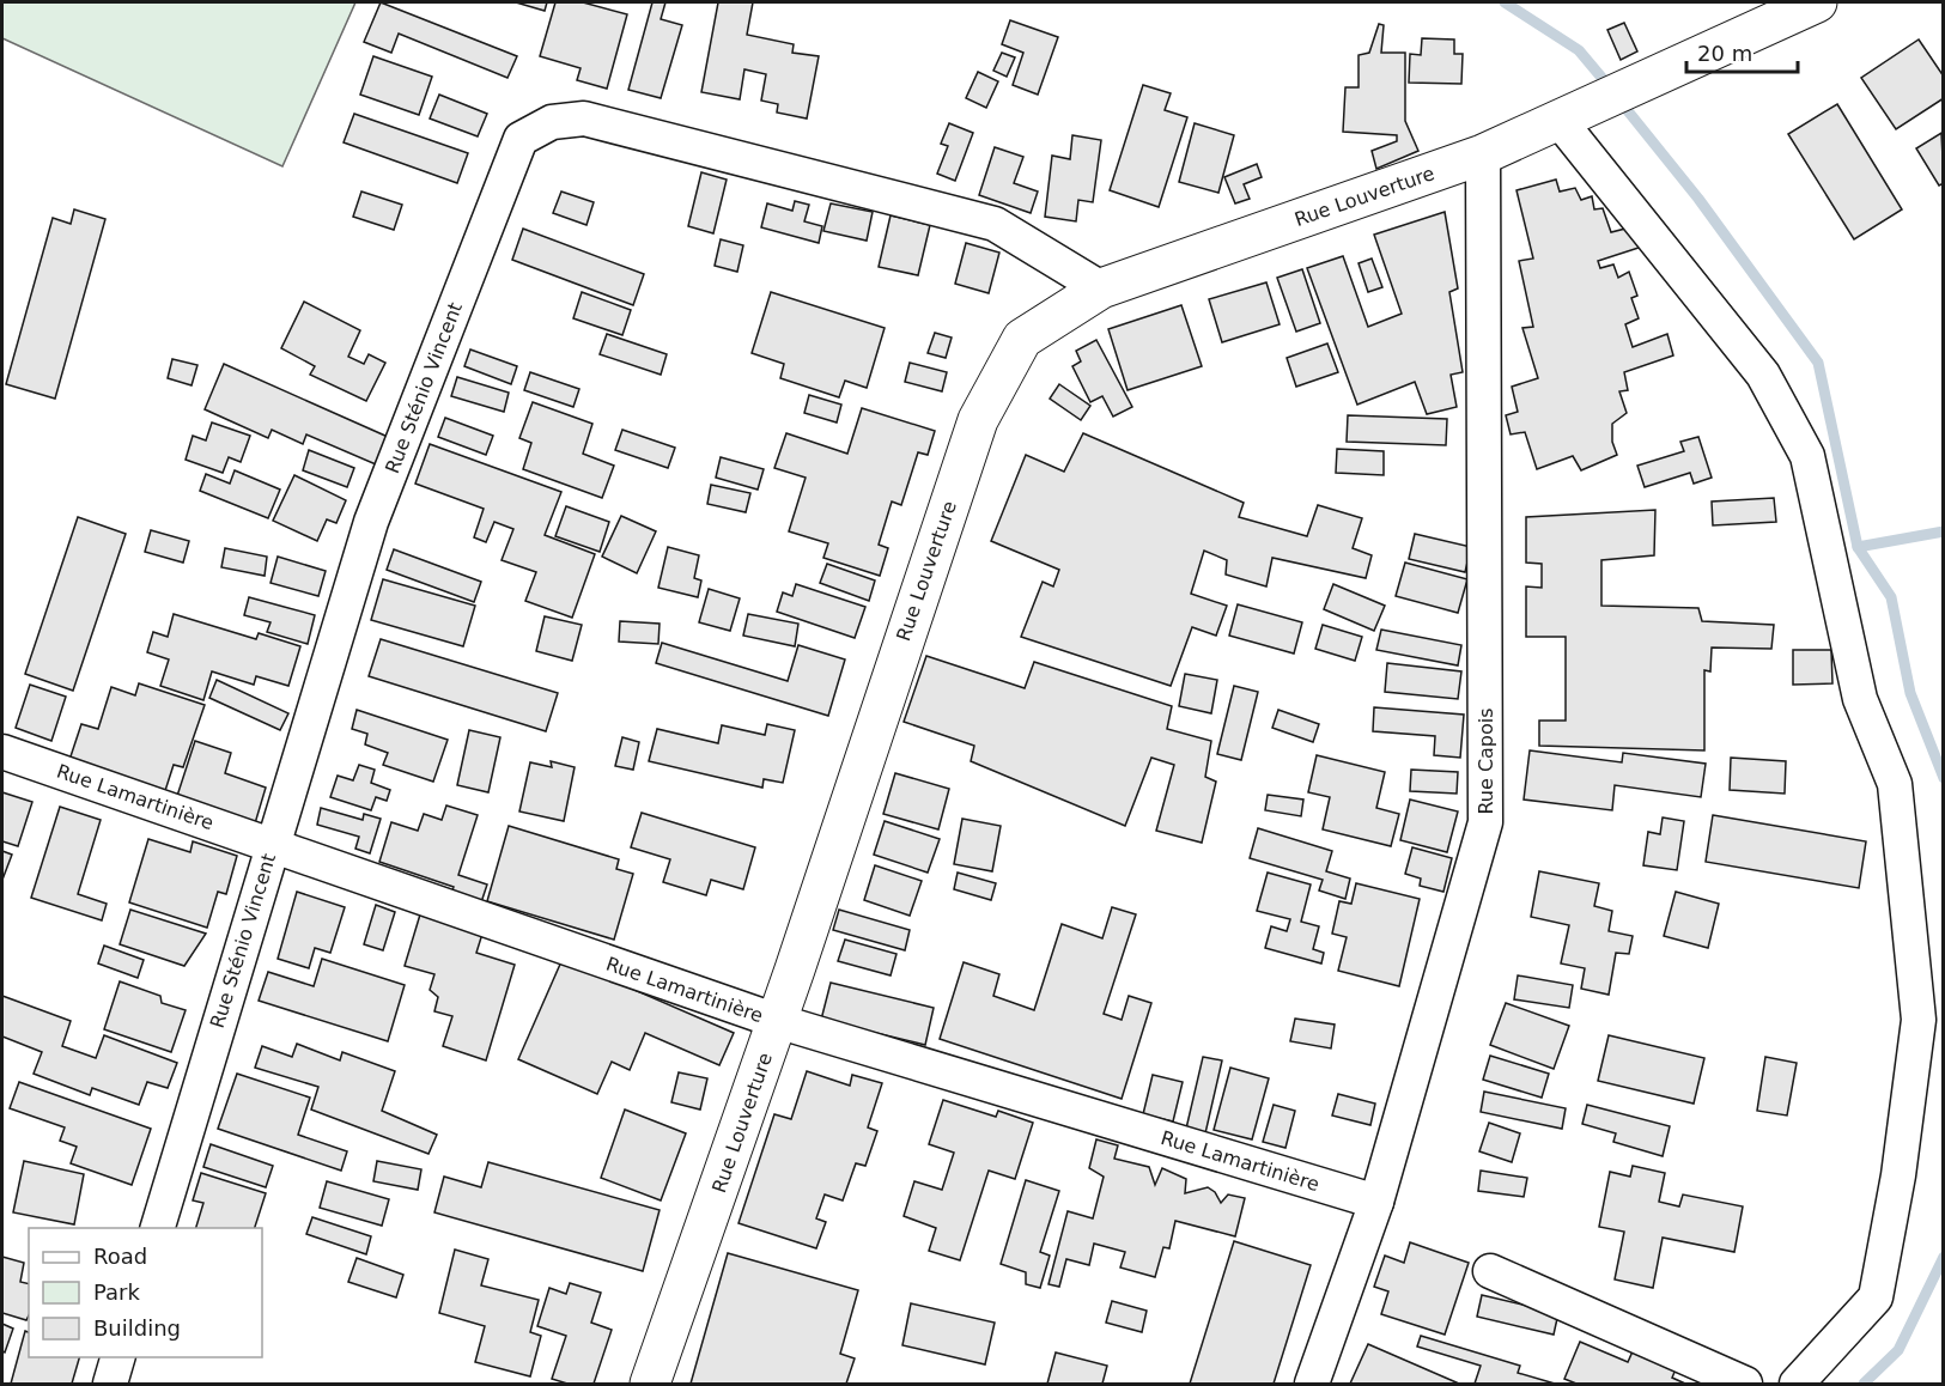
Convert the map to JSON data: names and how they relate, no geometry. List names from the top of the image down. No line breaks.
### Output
{"streets":{"main road":["Rue Louverture"],"street":["Rue Sténio Vincent","Rue Capois","Rue Lamartinière"]},"crossings":[["Rue Louverture","Rue Sténio Vincent"],["Rue Louverture","Rue Capois"],["Rue Louverture","Rue Lamartinière"],["Rue Sténio Vincent","Rue Lamartinière"],["Rue Capois","Rue Lamartinière"]],"legend":["Road","Park","Building"],"scale_bar":"20 m"}
